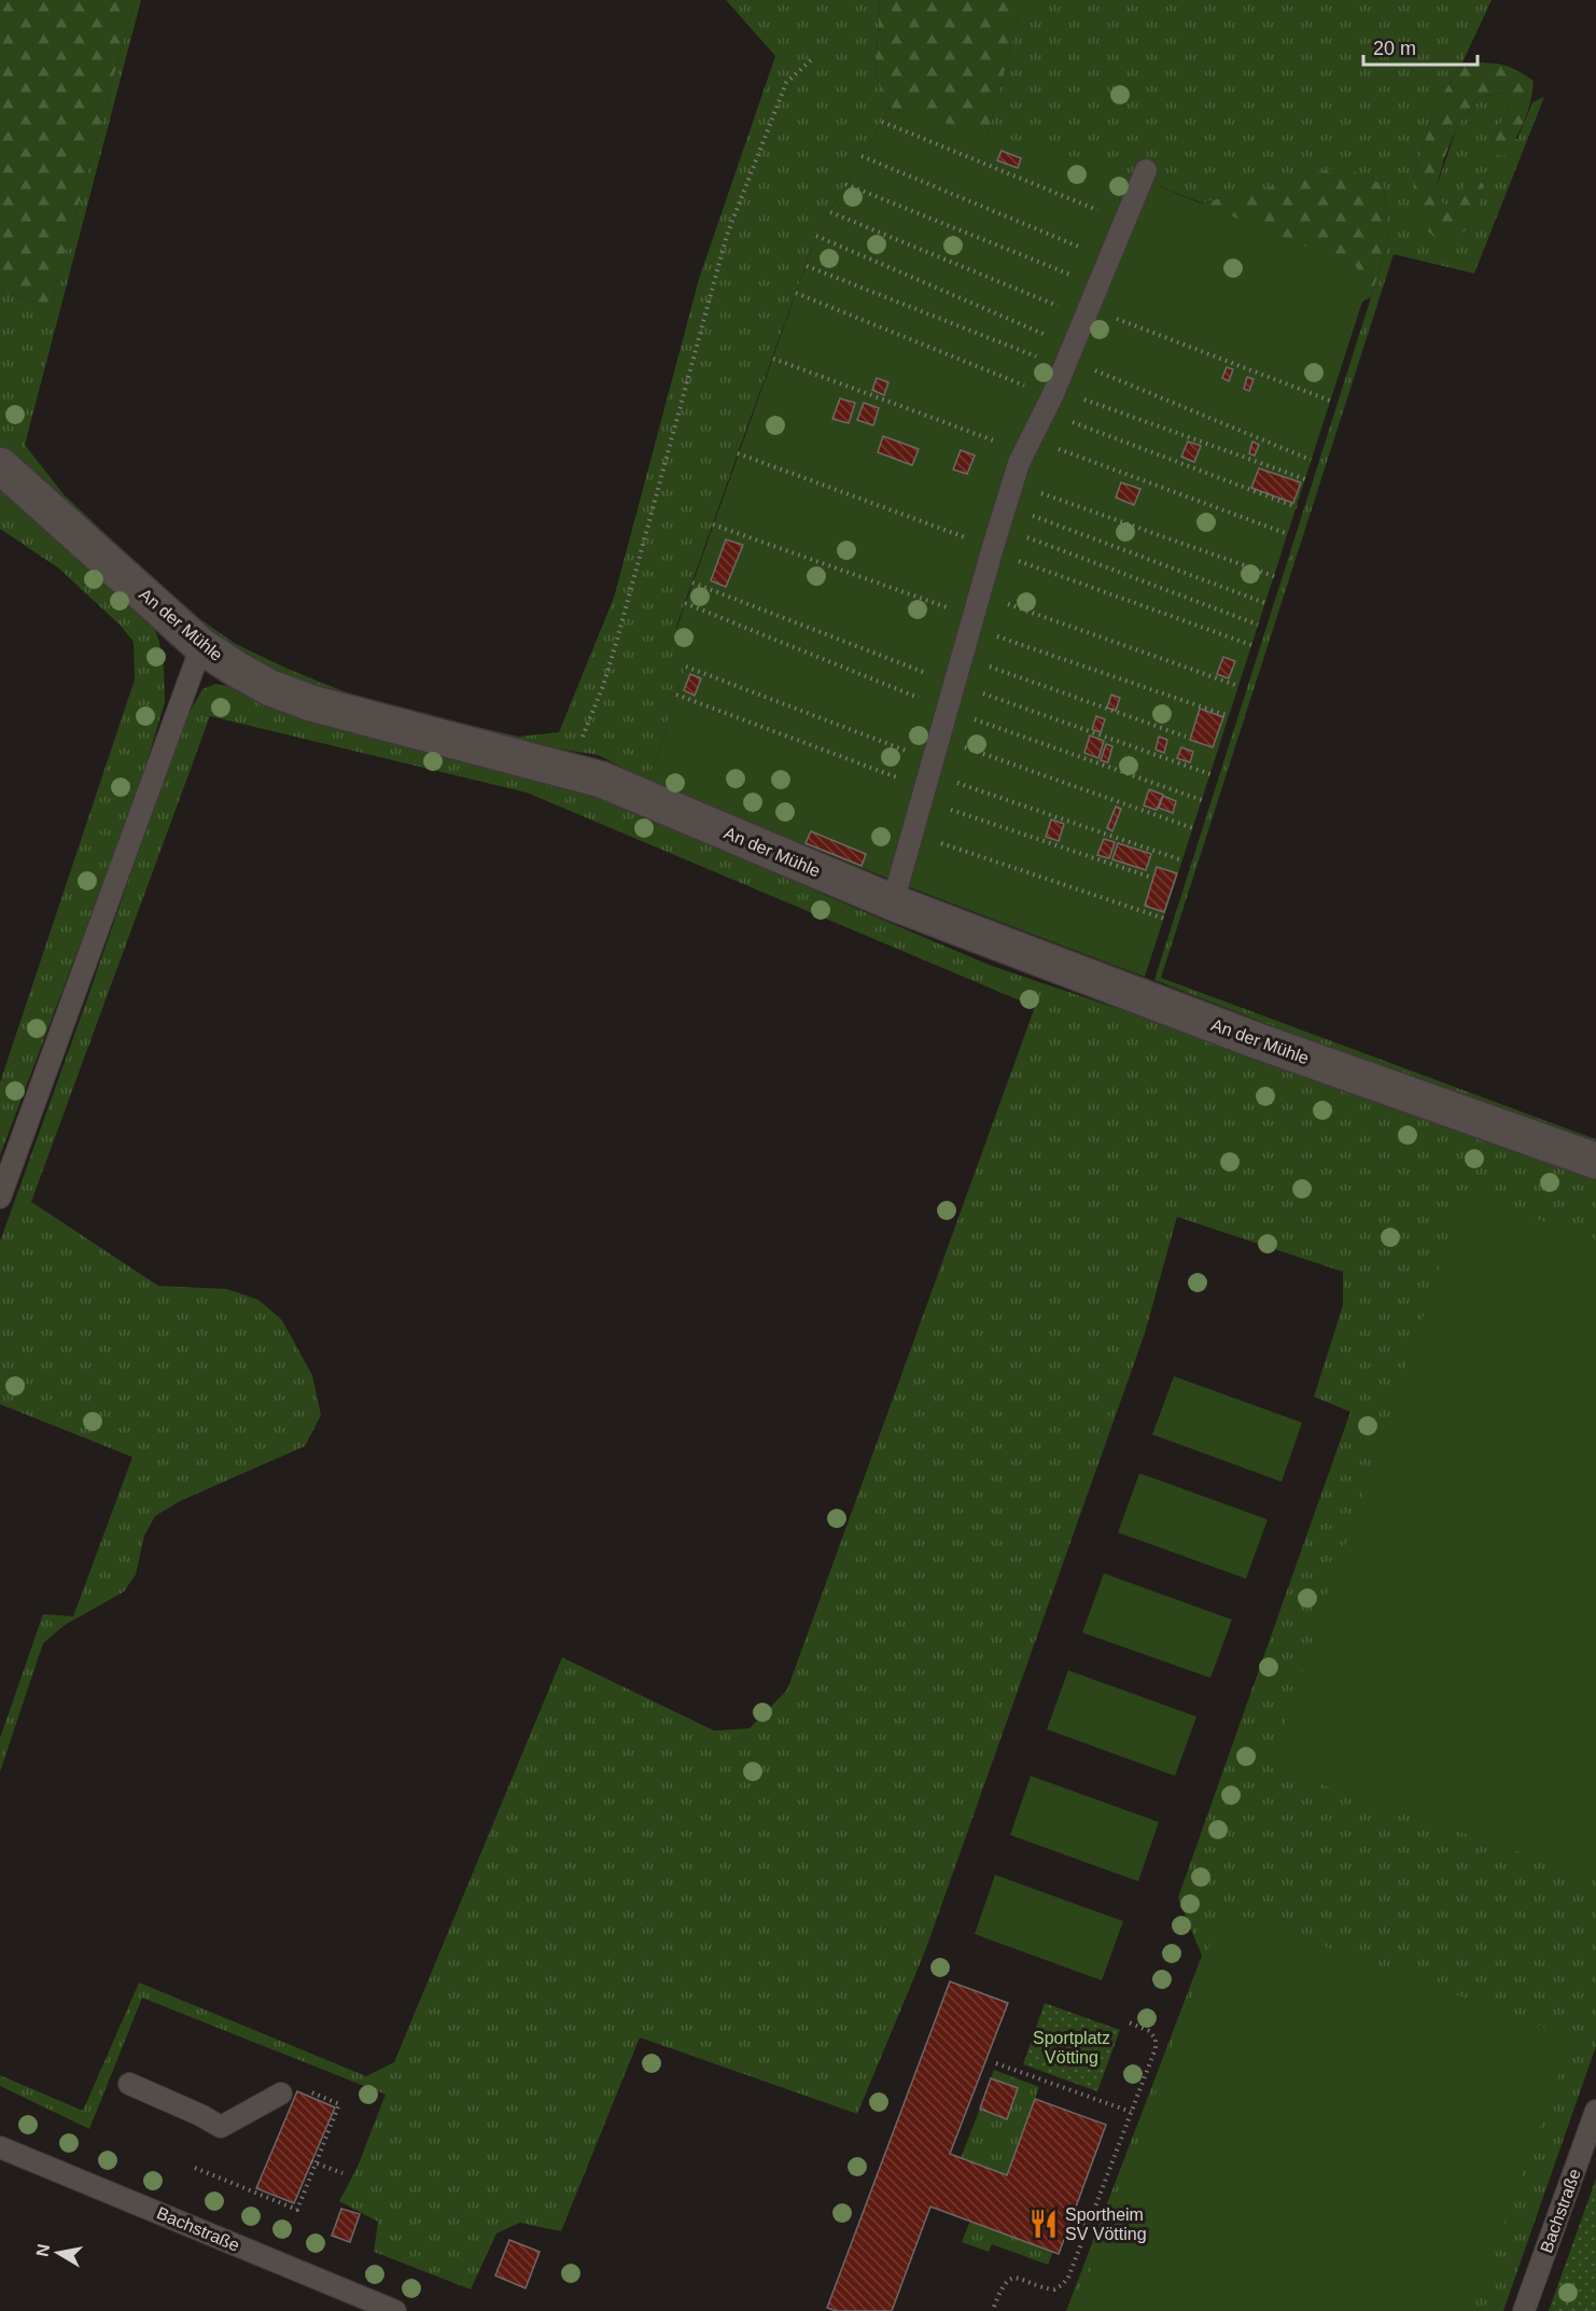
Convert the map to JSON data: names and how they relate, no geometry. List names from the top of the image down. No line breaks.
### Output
{"streets":{"street":["An der Mühle"],"lane":["Bachstraße"]},"parks":["Sportplatz Vötting"],"places":{"restaurant":["Sportheim SV Vötting"]},"scale_bar":"20 m","north":"left"}
